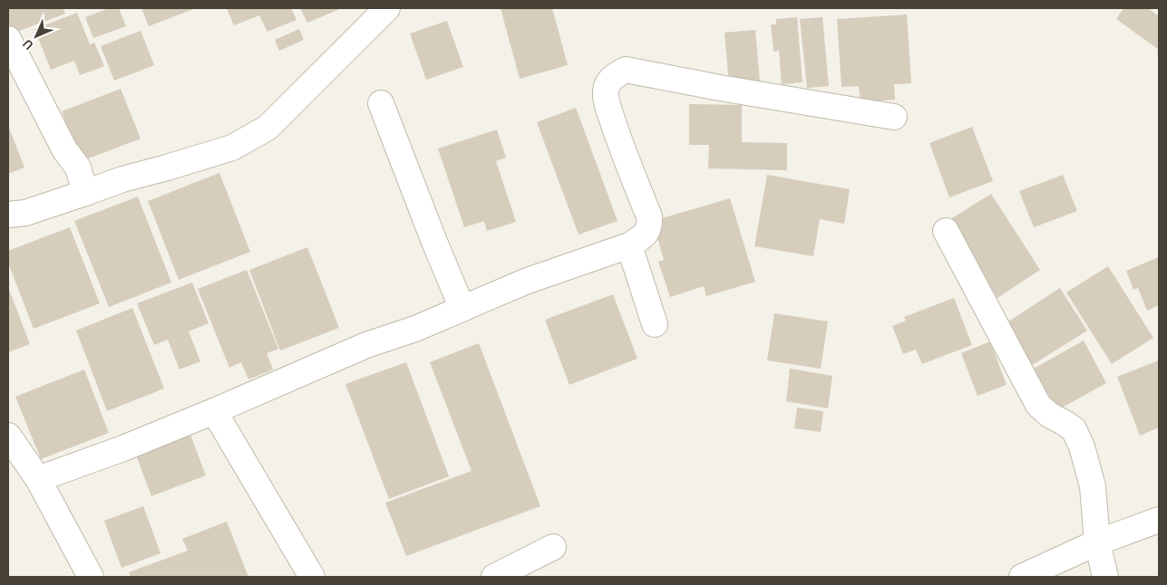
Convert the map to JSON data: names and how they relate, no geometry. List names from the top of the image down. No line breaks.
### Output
{"north":"bottom left"}
